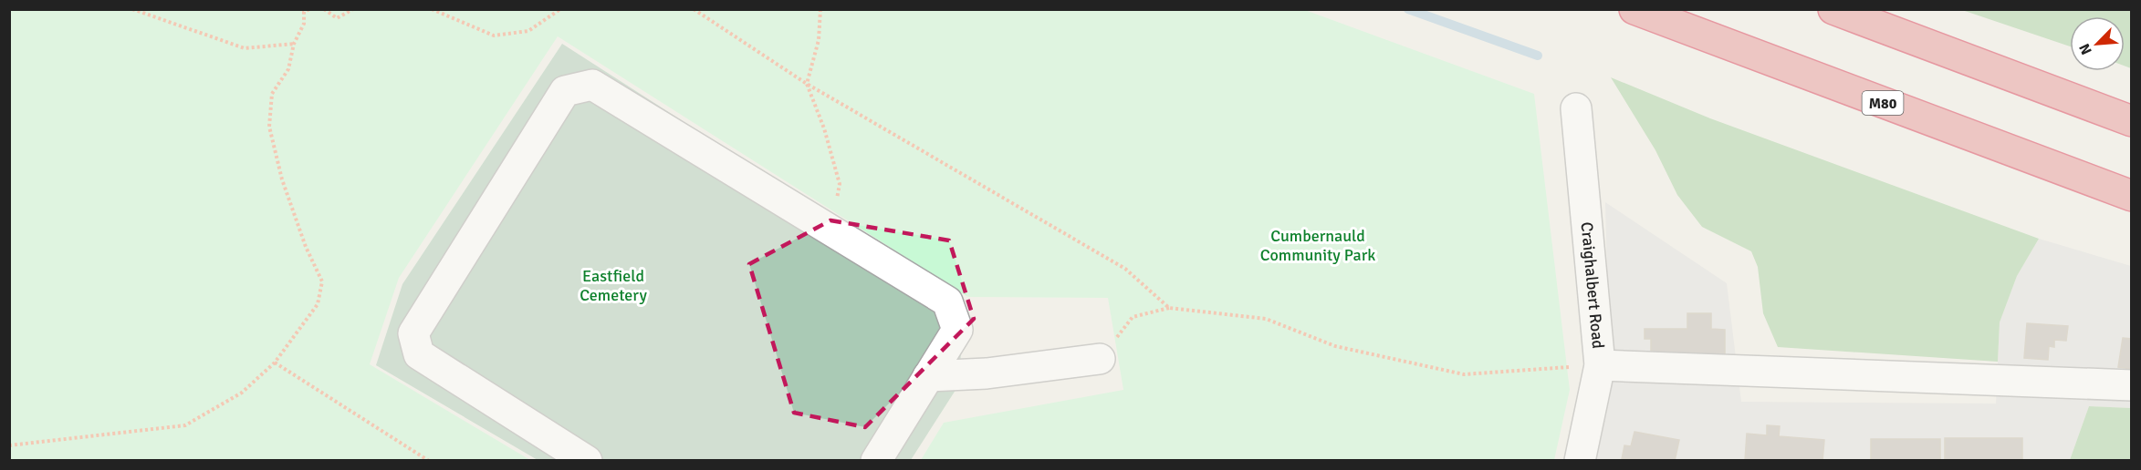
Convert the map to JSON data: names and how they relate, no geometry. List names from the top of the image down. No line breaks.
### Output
{"streets":{"highway":["M80"],"street":["Craighalbert Road"]},"parks":["Cumbernauld Community Park","Eastfield Cemetery"],"north":"bottom left"}
